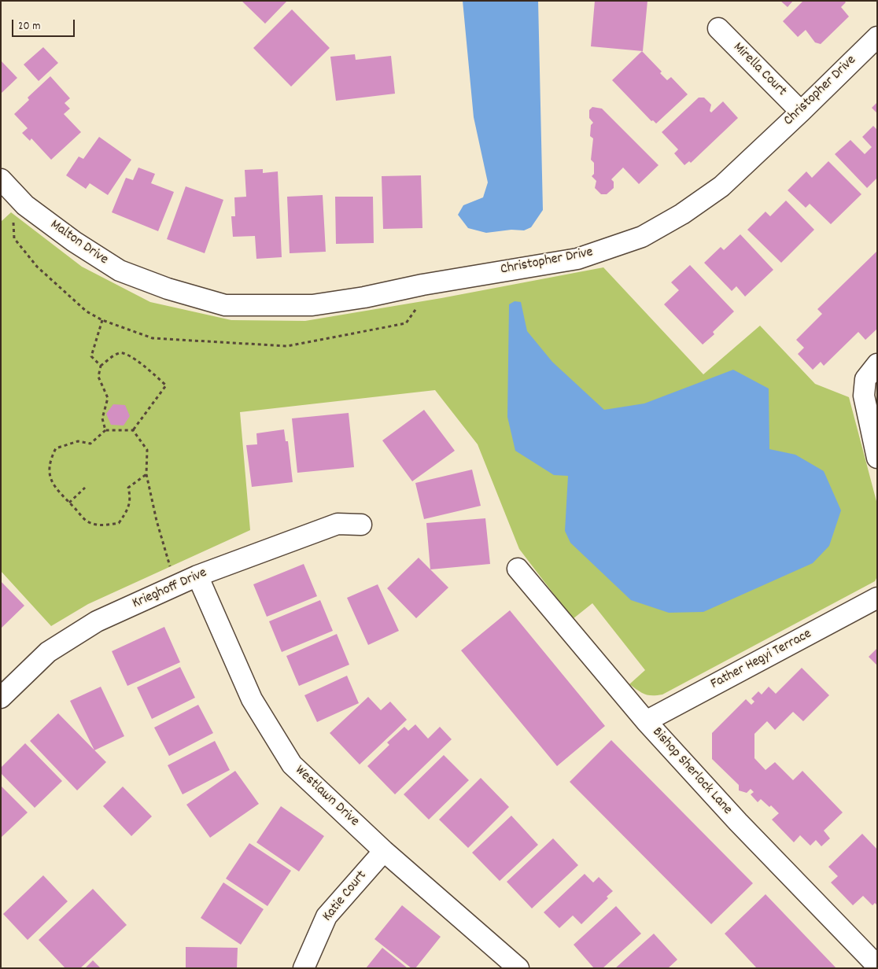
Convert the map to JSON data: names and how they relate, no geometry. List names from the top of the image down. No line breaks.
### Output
{"streets":{"street":["Mirella Court","Christopher Drive","Malton Drive","Krieghoff Drive","Father Hegyi Terrace","Bishop Sherlock Lane","Westlawn Drive","Katie Court"]},"crossings":[["Mirella Court","Christopher Drive"],["Christopher Drive","Malton Drive"],["Krieghoff Drive","Westlawn Drive"],["Father Hegyi Terrace","Bishop Sherlock Lane"],["Westlawn Drive","Katie Court"]],"scale_bar":"20 m"}
